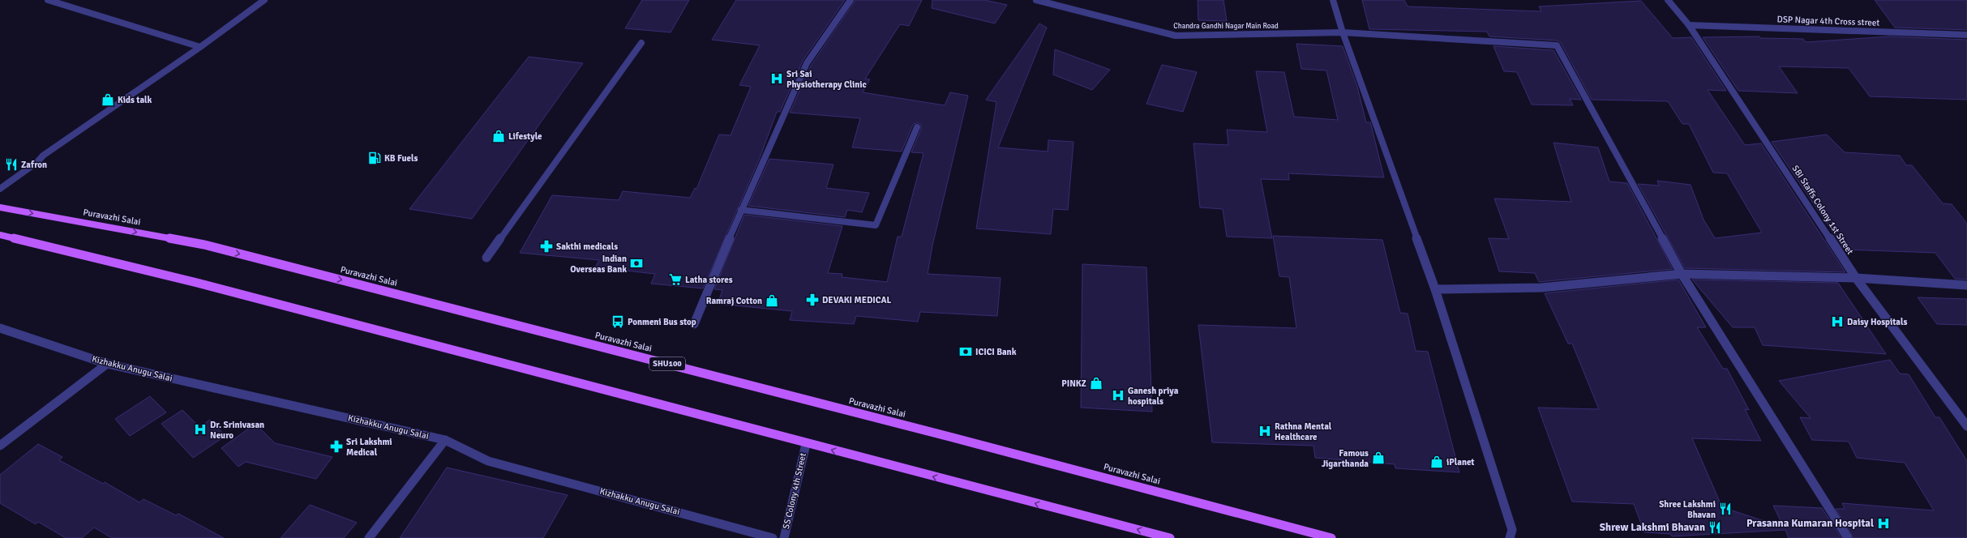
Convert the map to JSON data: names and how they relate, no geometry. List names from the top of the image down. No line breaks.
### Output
{"streets":{"main road":["Puravazhi Salai","SHU100"],"street":["DSP Nagar 4th Cross street","Chandra Gandhi Nagar Main Road","SBI Staffs Colony 1st Street","Kizhakku Anugu Salai","SS Colony 4th Street"]},"crossings":[["DSP Nagar 4th Cross street","SBI Staffs Colony 1st Street"]],"places":{"hospital":["Sri Sai Physiotherapy Clinic","Daisy Hospitals","Ganesh priya hospitals","Dr. Srinivasan Neuro","Rathna Mental Healthcare","Prasanna Kumaran Hospital"],"shop":["Kids talk","Lifestyle","Ramraj Cotton","PINKZ","Famous Jigarthanda","iPlanet"],"fuel station":["KB Fuels"],"restaurant":["Zafron","Shree Lakshmi Bhavan","Shrew Lakshmi Bhavan"],"pharmacy":["Sakthi medicals","DEVAKI MEDICAL","Sri Lakshmi Medical"],"bank":["Indian Overseas Bank","ICICI Bank"],"supermarket":["Latha stores"],"bus stop":["Ponmeni Bus stop"]}}
